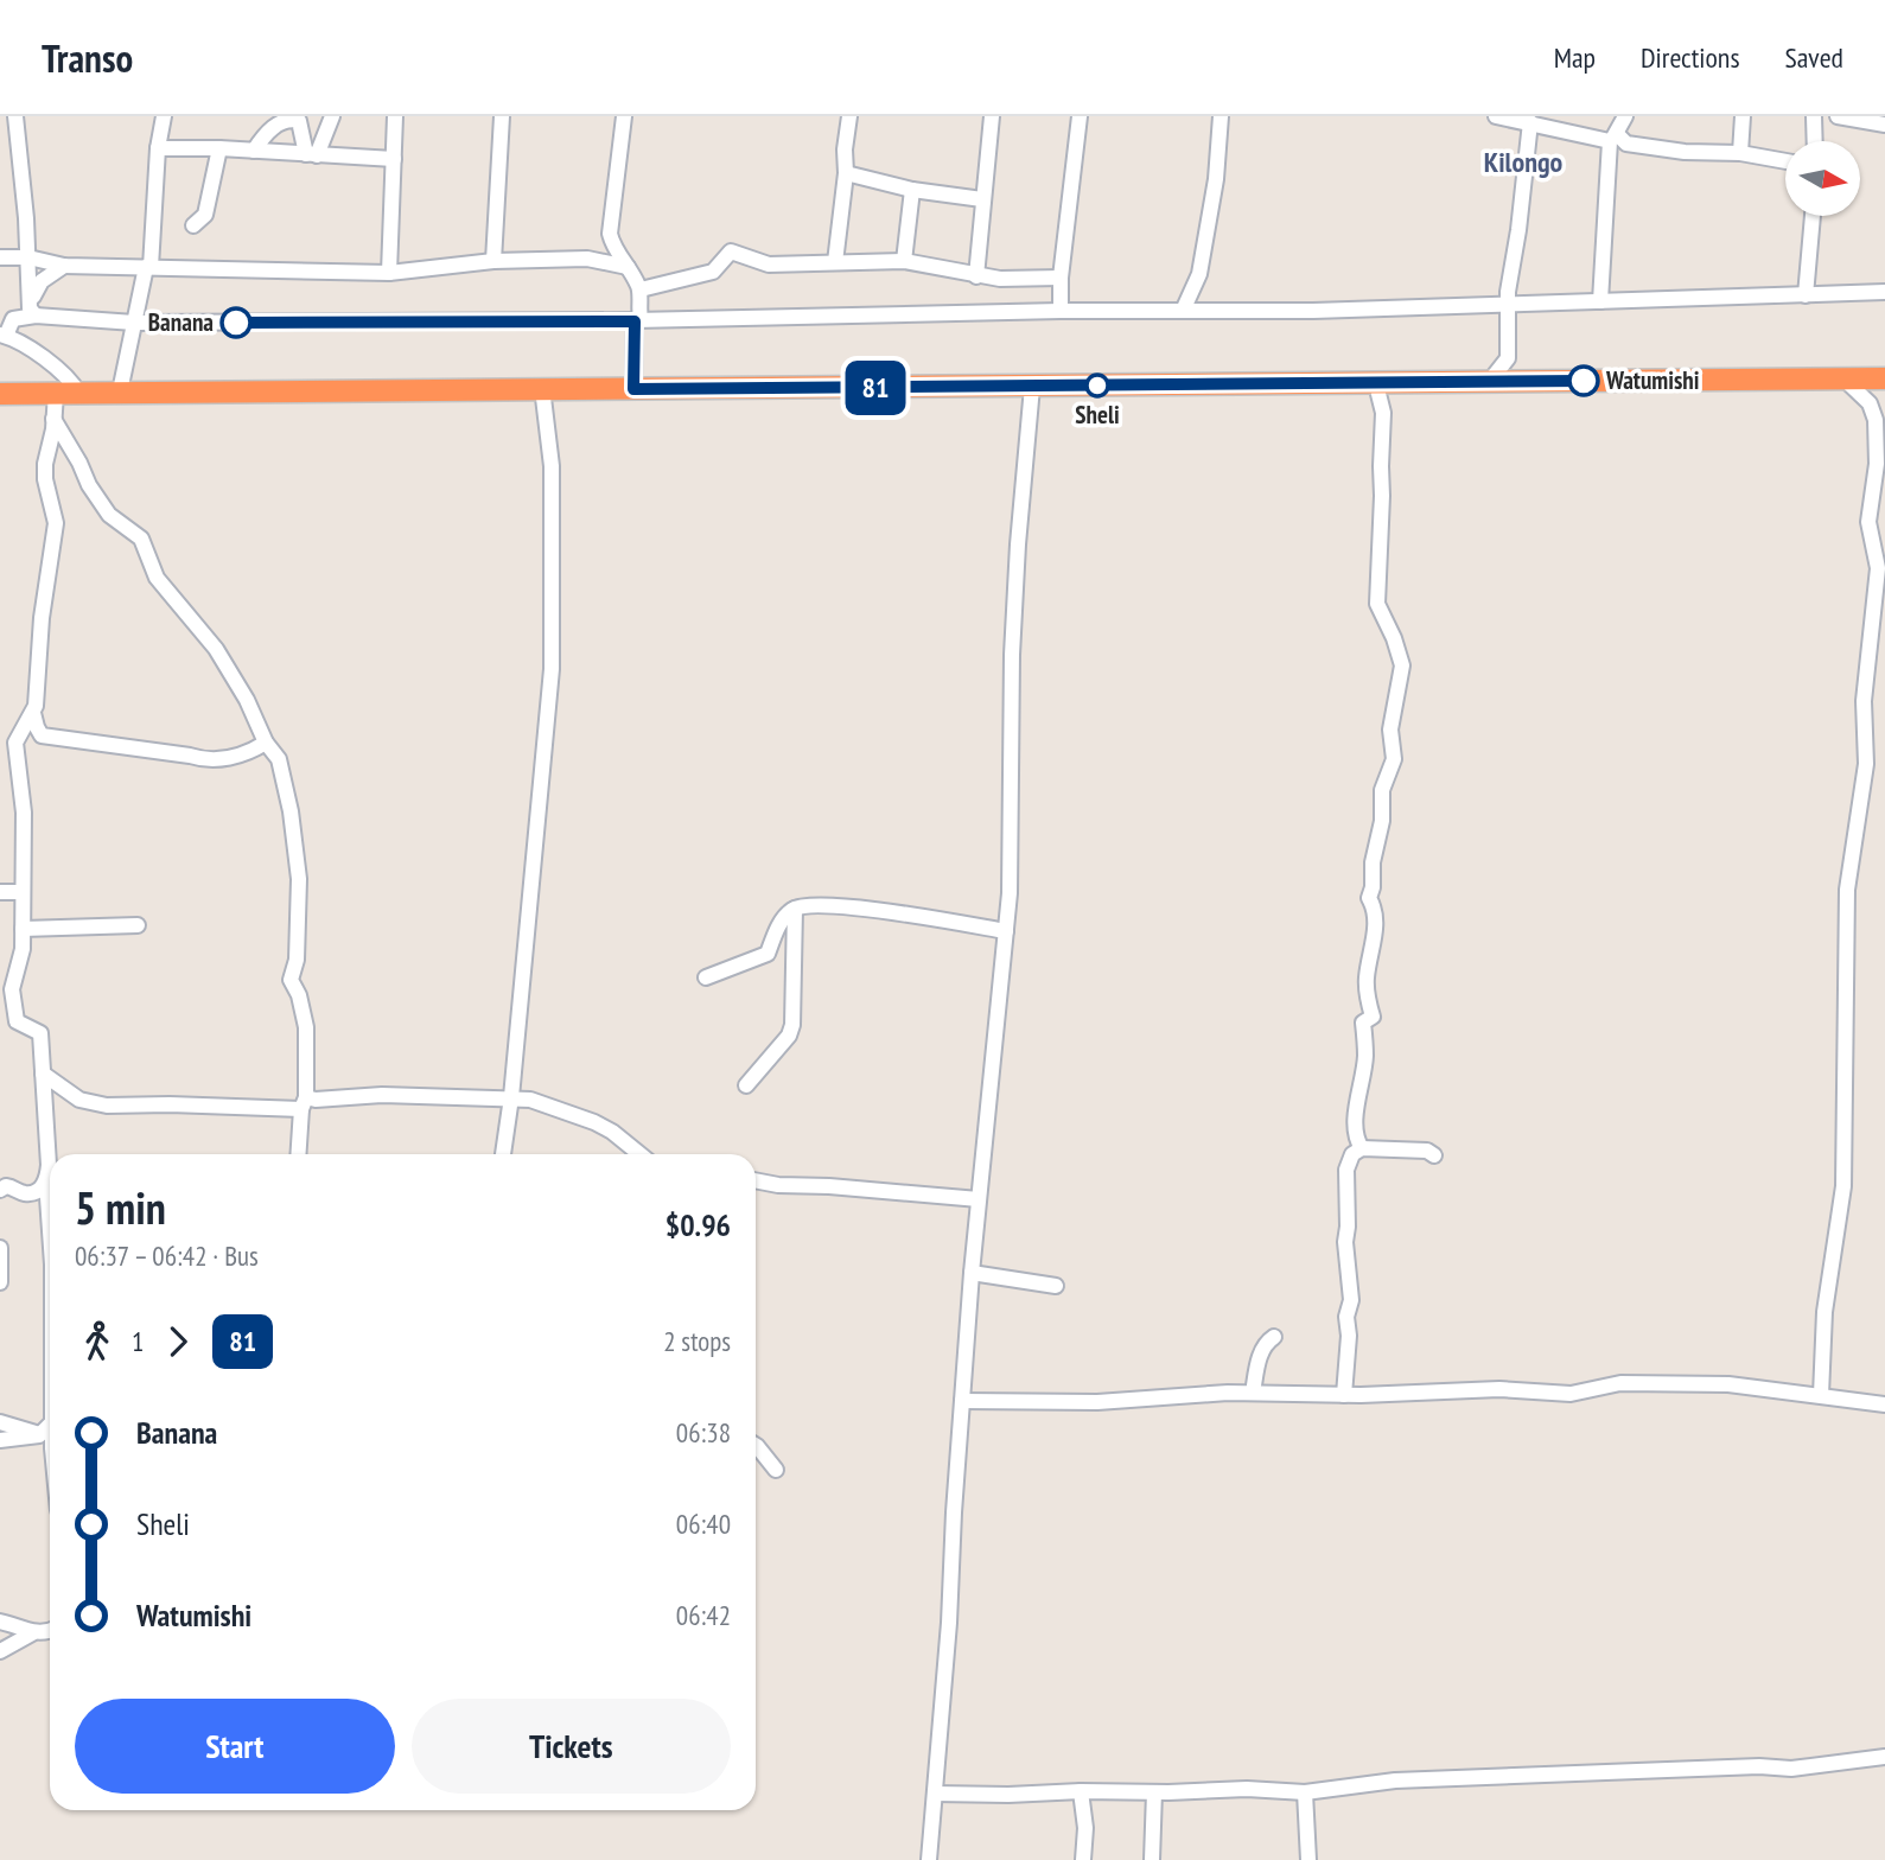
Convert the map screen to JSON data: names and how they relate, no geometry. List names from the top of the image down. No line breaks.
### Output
{"districts":["Kilongo"],"places":["Banana","Watumishi","Sheli"],"lines":["bus line 81"],"north":"right","page":{"header":"Transo","nav":["Map","Directions","Saved"],"on_map":"81","heading":["5 min","06:37 – 06:42 · Bus","$0.96"],"legs":["1","81","2 stops"],"list":[{"name":"Banana","value":"06:38"},{"name":"Sheli","value":"06:40"},{"name":"Watumishi","value":"06:42"}],"buttons":["Start","Tickets"]}}
